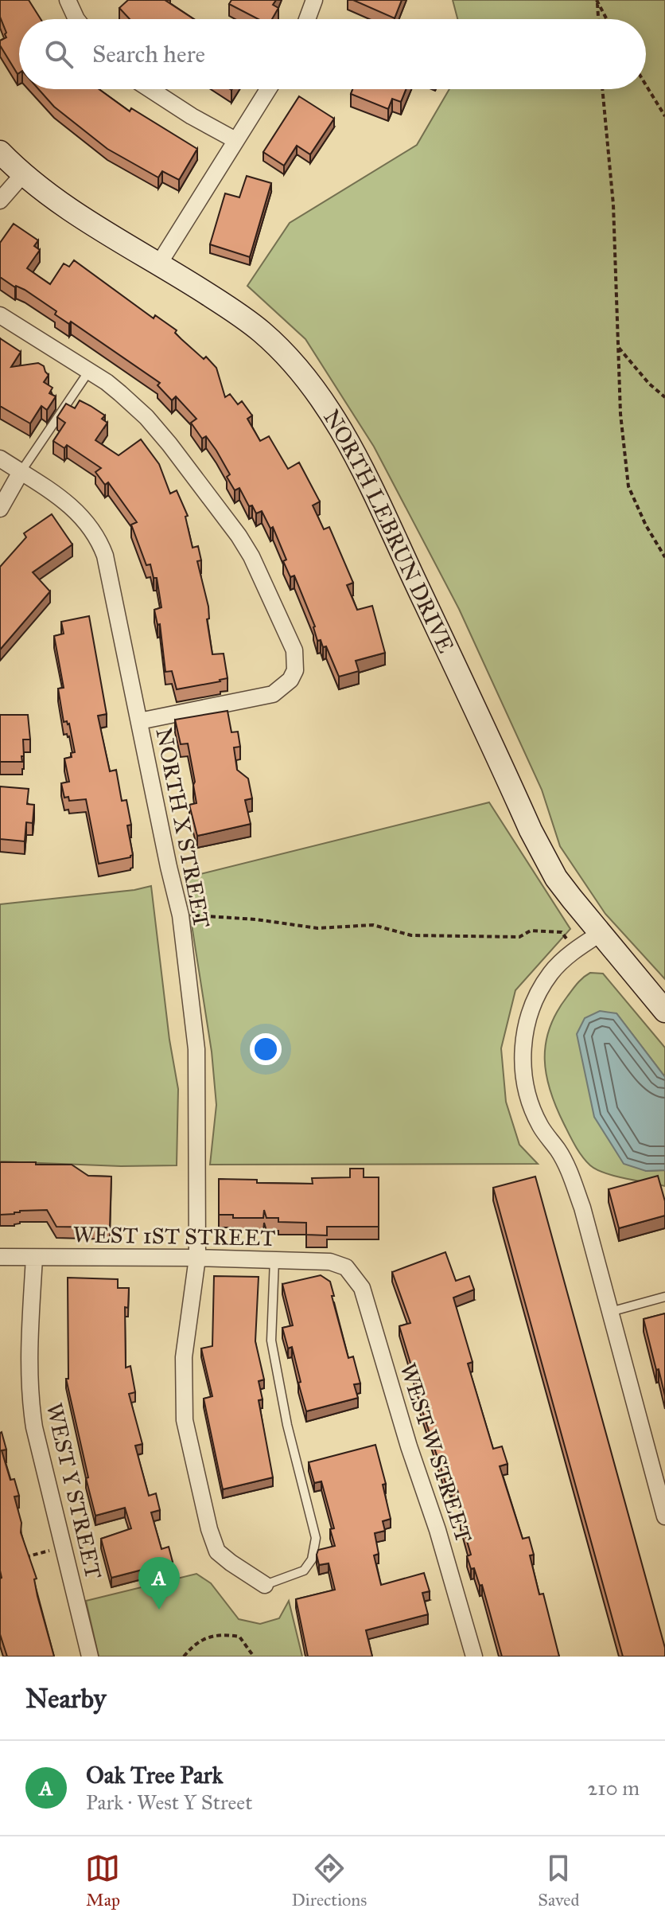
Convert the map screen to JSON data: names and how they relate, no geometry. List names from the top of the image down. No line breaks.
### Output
{"streets":{"street":["NORTH LEBRUN DRIVE","NORTH X STREET","WEST 1ST STREET","WEST W STREET","WEST Y STREET"]},"crossings":[["NORTH X STREET","WEST 1ST STREET"],["WEST 1ST STREET","WEST W STREET"],["WEST 1ST STREET","WEST Y STREET"]],"page":{"search":"Search here","pins":"A","heading":"Nearby","list":[{"mark":"A","name":"Oak Tree Park","note":"Park · West Y Street","value":"210 m"}],"nav":["Map","Directions","Saved"]}}
